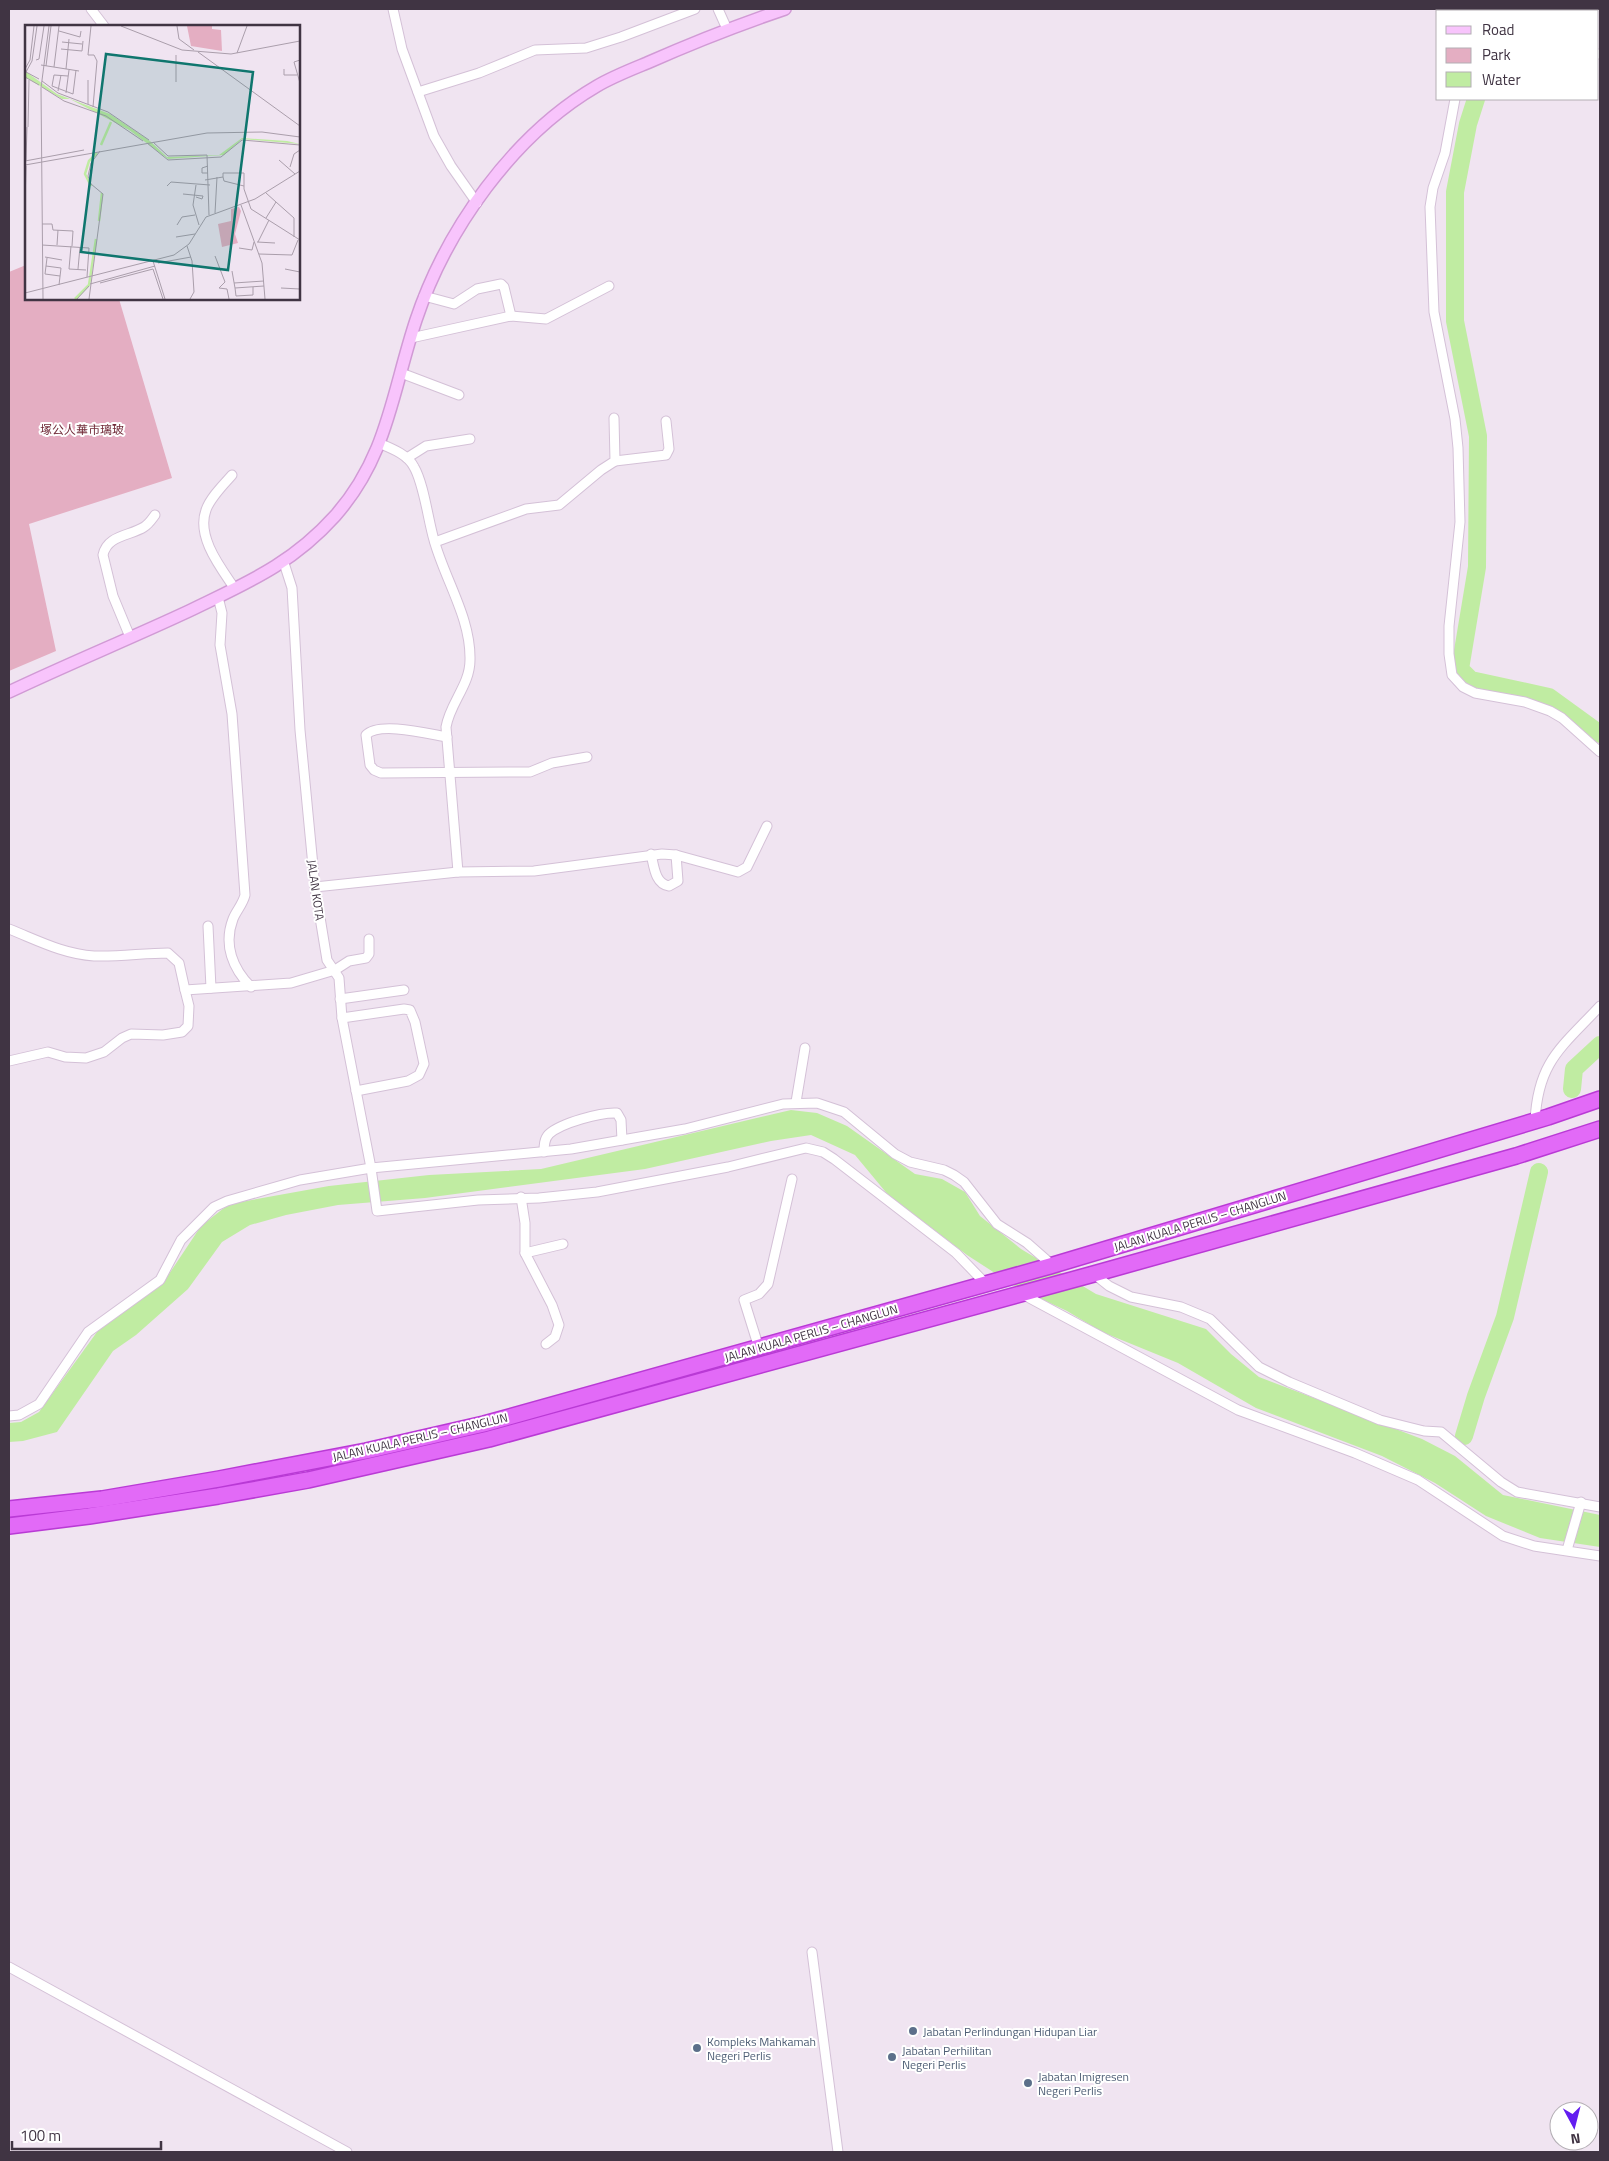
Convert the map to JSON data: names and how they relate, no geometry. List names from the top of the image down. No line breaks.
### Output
{"streets":{"highway":["JALAN KUALA PERLIS – CHANGLUN"],"street":["JALAN KOTA"]},"parks":["塚公人華市璃玻"],"places":["Jabatan Perlindungan Hidupan Liar","Kompleks Mahkamah Negeri Perlis","Jabatan Perhilitan Negeri Perlis","Jabatan Imigresen Negeri Perlis"],"legend":["Road","Park","Water"],"scale_bar":"100 m","north":"bottom"}
